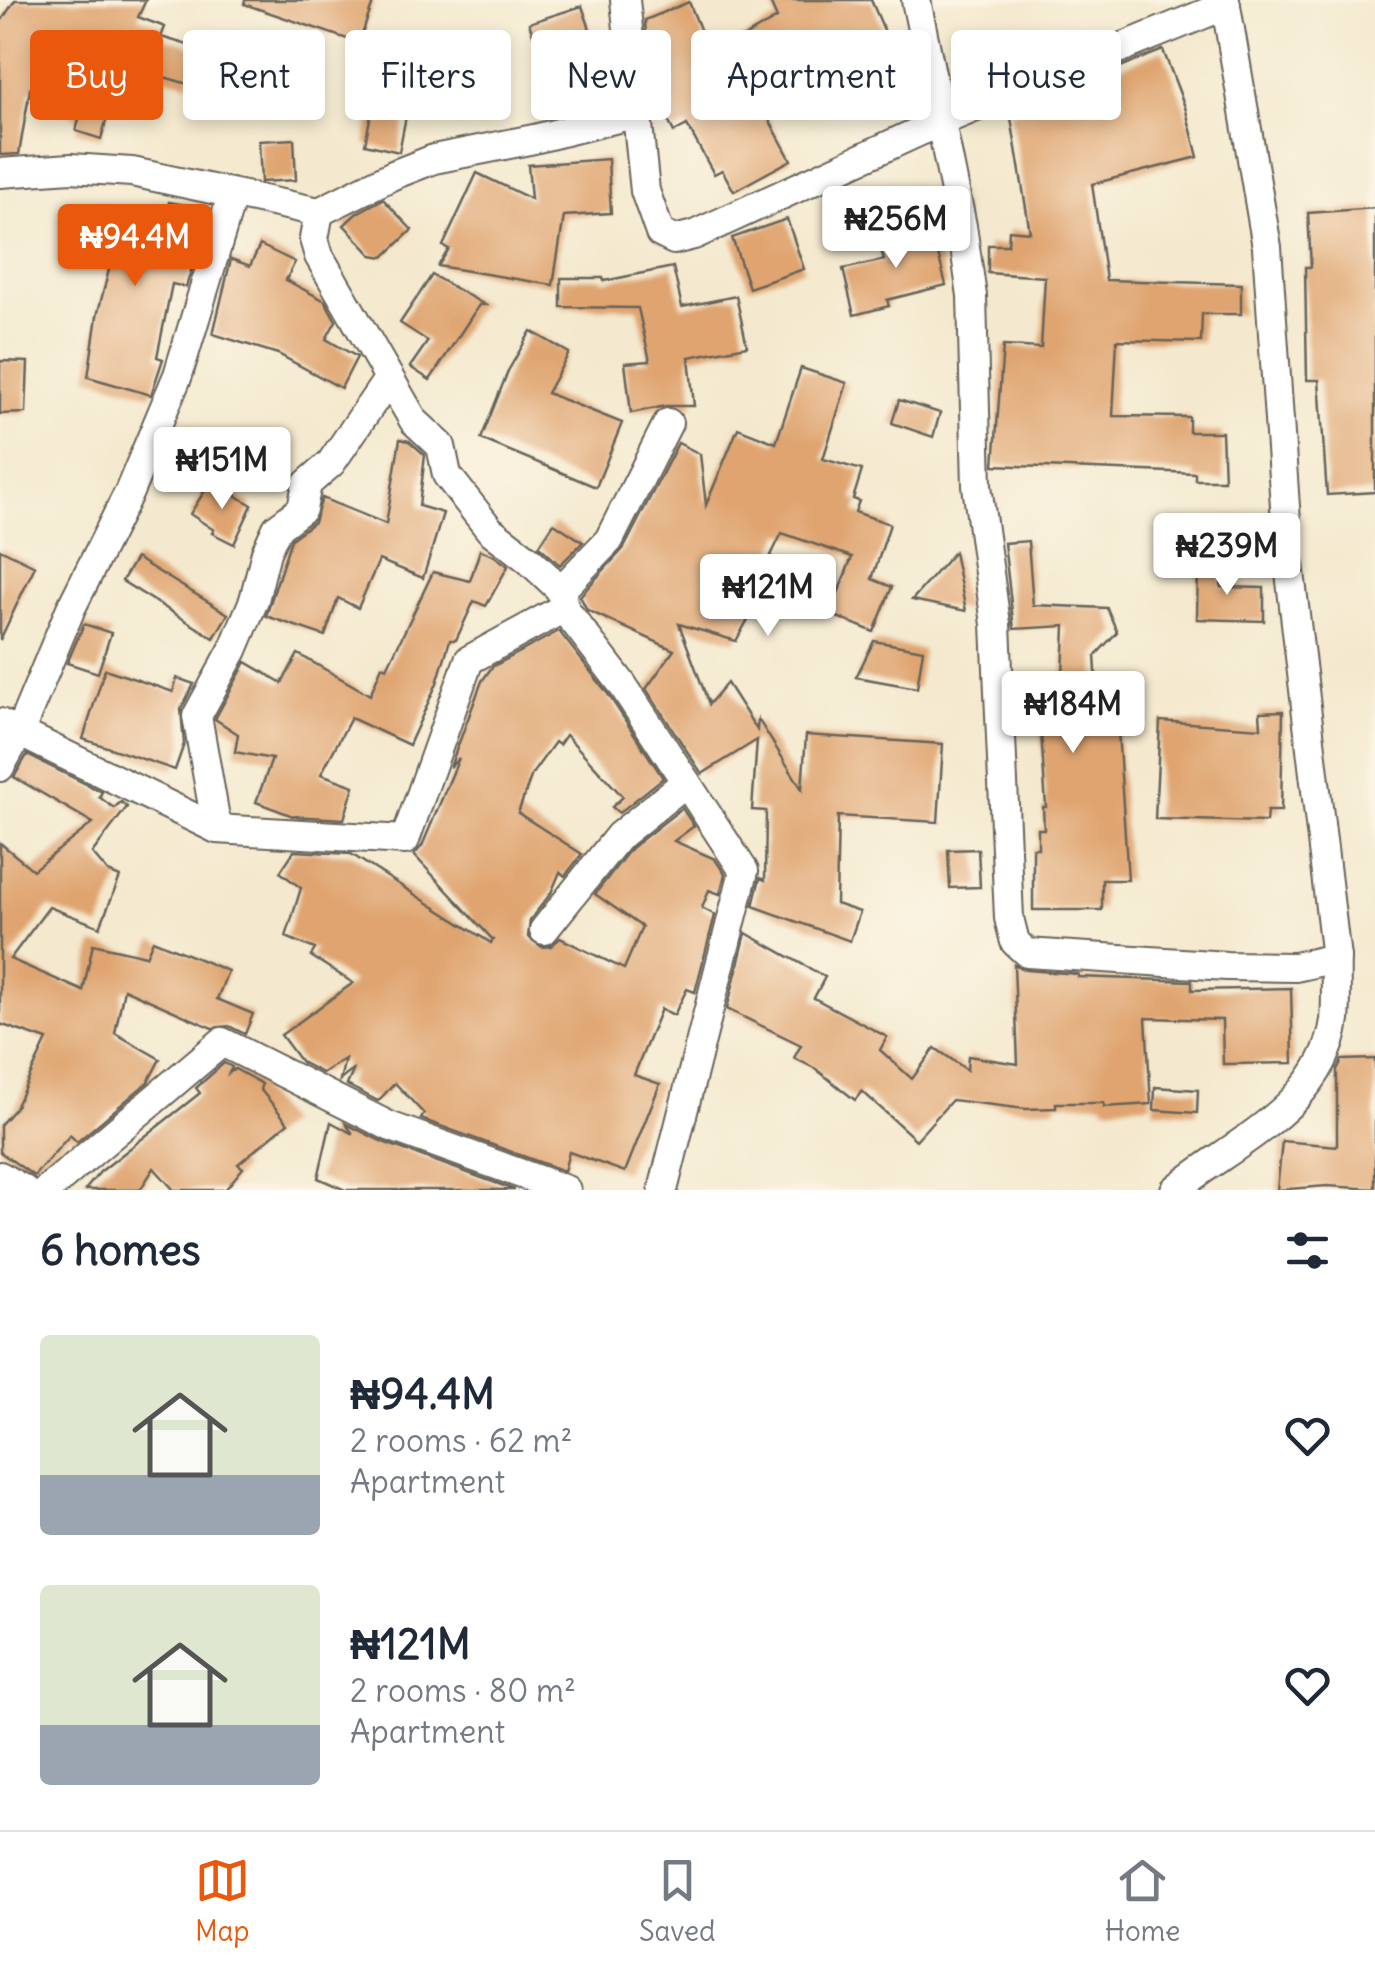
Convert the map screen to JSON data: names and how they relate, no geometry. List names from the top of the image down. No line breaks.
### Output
{"page":{"chip":["Buy","Rent","Filters","New","Apartment","House"],"price":["₦256M","₦94.4M","₦151M","₦239M","₦121M","₦184M"],"heading":"6 homes","list":[{"name":"₦94.4M","note":"2 rooms · 62 m² · Apartment"},{"name":"₦121M","note":"2 rooms · 80 m² · Apartment"}],"tabs":["Map","Saved","Home"]}}
